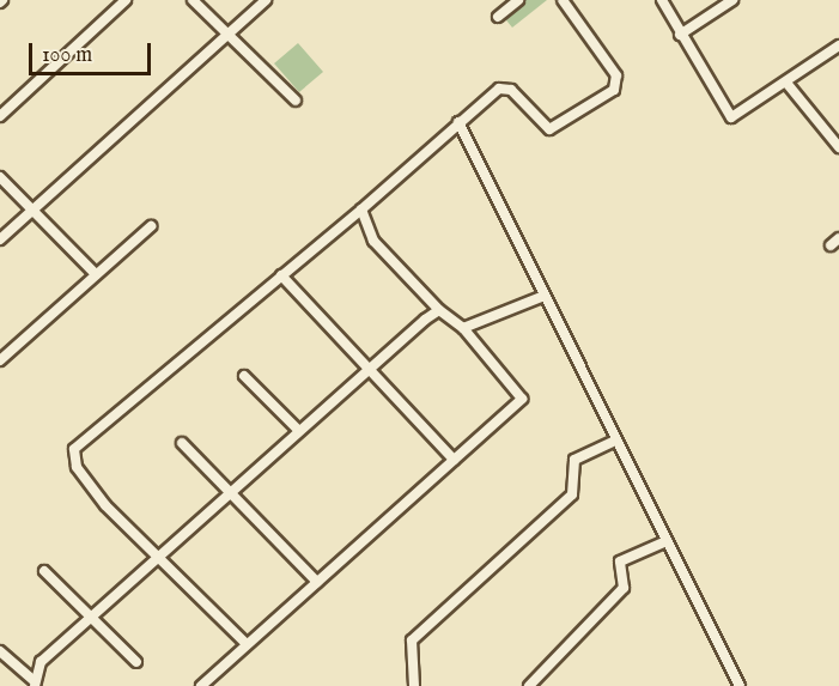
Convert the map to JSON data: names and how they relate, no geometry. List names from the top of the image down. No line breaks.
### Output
{"scale_bar":"100 m"}
